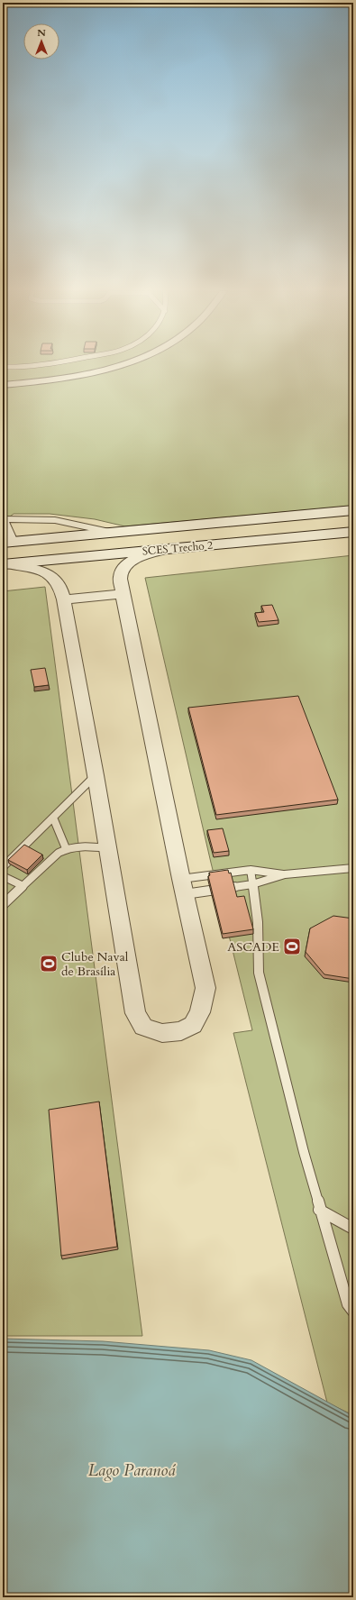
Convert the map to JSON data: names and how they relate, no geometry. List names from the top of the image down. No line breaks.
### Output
{"streets":{"main road":["SCES Trecho 2"]},"water":["Lago Paranoá"],"places":{"sports":["ASCADE","Clube Naval de Brasília"]},"north":"top"}
